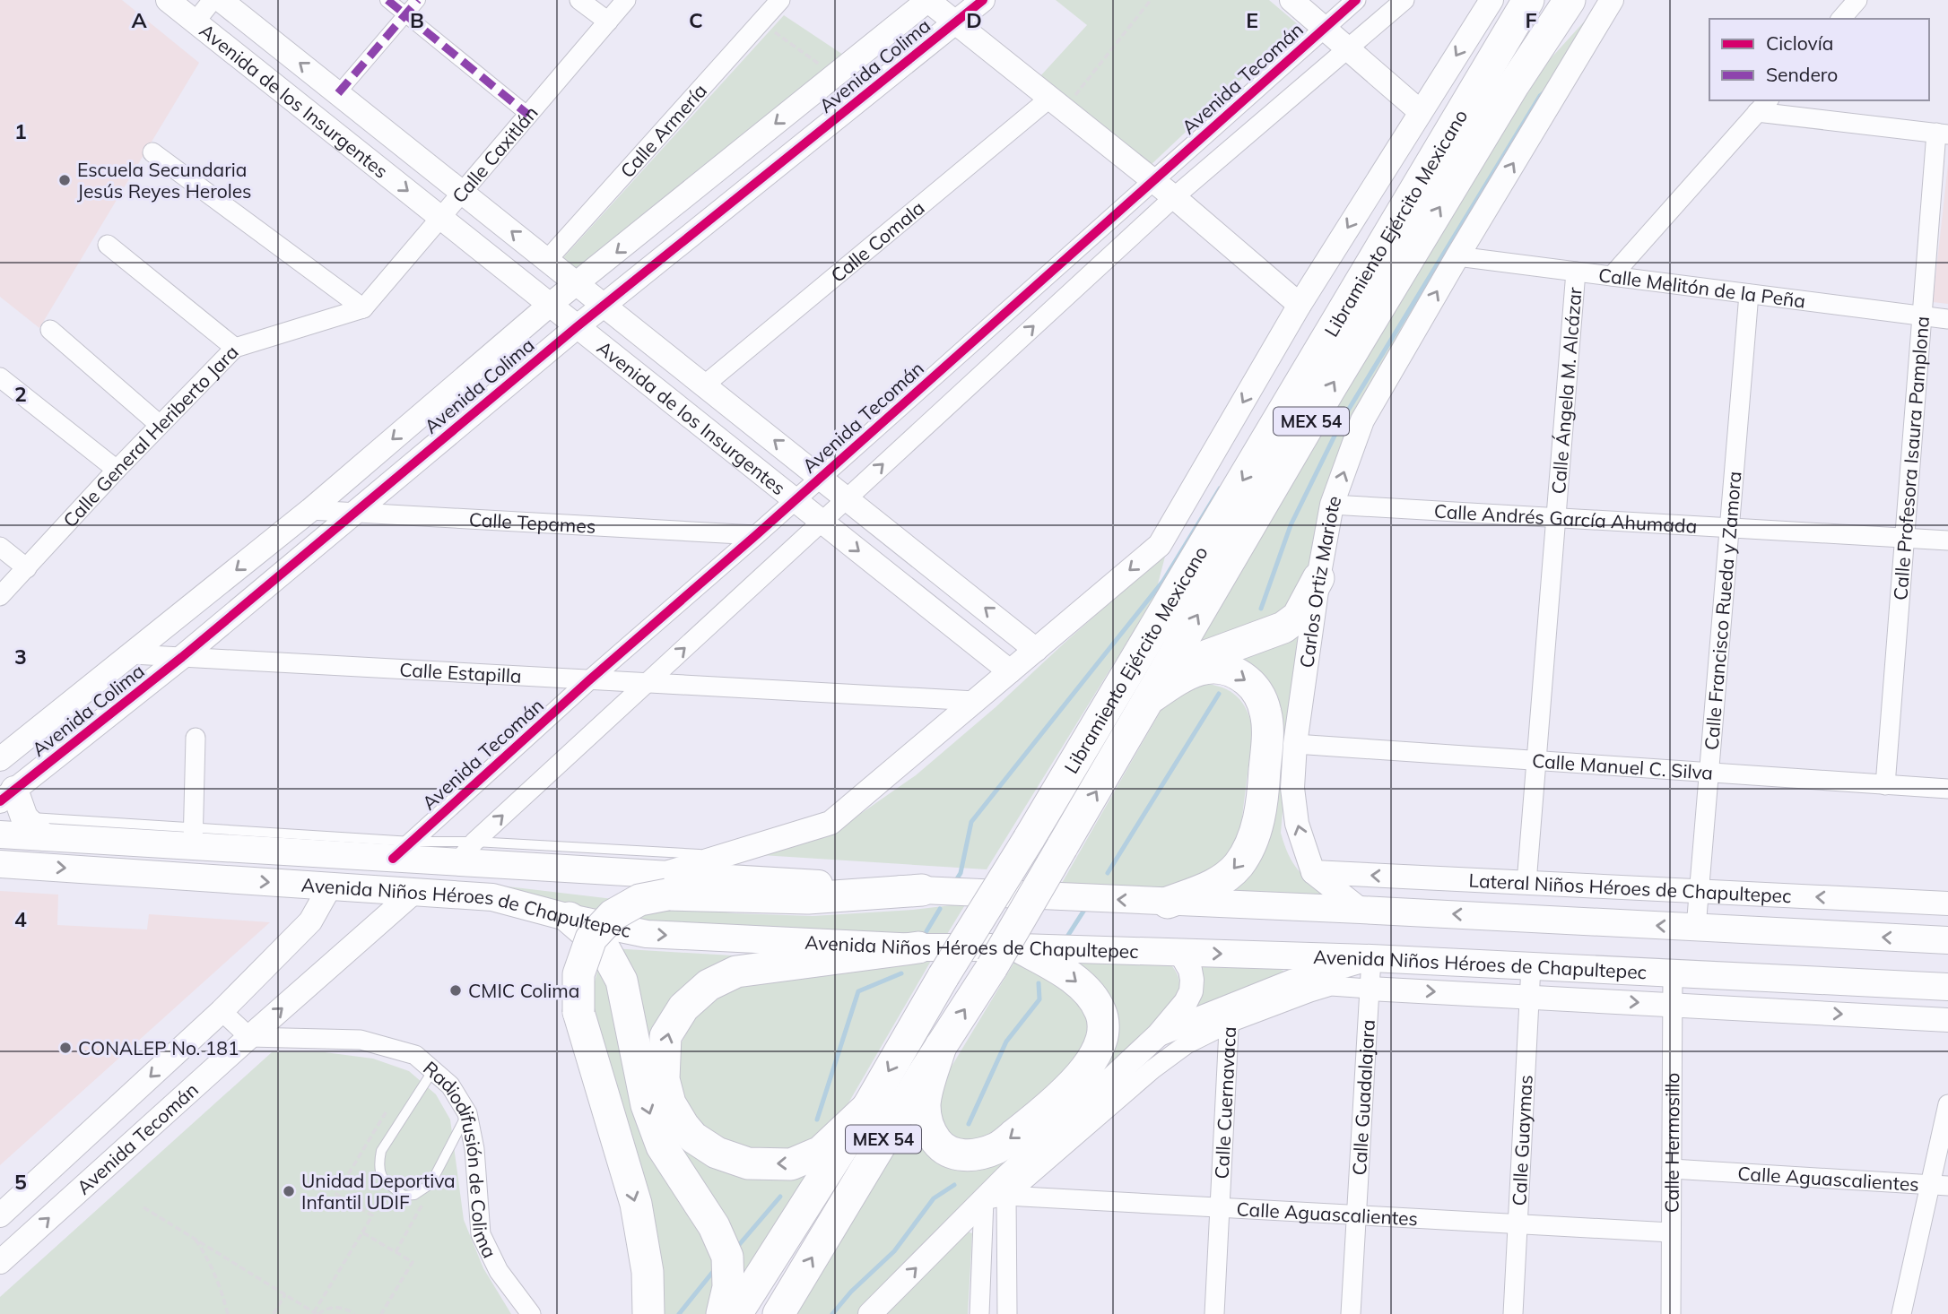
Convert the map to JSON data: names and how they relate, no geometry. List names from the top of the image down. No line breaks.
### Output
{"streets":{"highway":["Libramiento Ejército Mexicano","MEX 54"],"main road":["Avenida Niños Héroes de Chapultepec"],"street":["Avenida Colima","Avenida Tecomán","Avenida de los Insurgentes","Calle Armería","Calle Caxitlán","Calle Comala","Calle Melitón de la Peña","Calle Ángela M. Alcázar","Calle General Heriberto Jara","Calle Profesora Isaura Pamplona","Calle Andrés García Ahumada","Calle Tepames","Carlos Ortiz Mariote","Calle Francisco Rueda y Zamora","Calle Estapilla","Calle Manuel C. Silva","Lateral Niños Héroes de Chapultepec","Calle Guadalajara","Calle Cuernavaca","Calle Guaymas","Calle Hermosillo","Radiodifusión de Colima","Calle Aguascalientes"]},"crossings":[["Avenida Colima","Avenida de los Insurgentes"],["Avenida Colima","Calle Tepames"],["Avenida Colima","Calle Estapilla"],["Avenida Tecomán","Avenida de los Insurgentes"],["Avenida Tecomán","Calle Tepames"],["Avenida Tecomán","Calle Estapilla"],["Avenida Tecomán","Avenida Niños Héroes de Chapultepec"],["Avenida Tecomán","Radiodifusión de Colima"],["Avenida de los Insurgentes","Calle Armería"],["Avenida de los Insurgentes","Calle Caxitlán"],["Avenida de los Insurgentes","Libramiento Ejército Mexicano"],["Avenida de los Insurgentes","Calle Comala"],["Calle Caxitlán","Calle General Heriberto Jara"],["Libramiento Ejército Mexicano","Calle Estapilla"],["Libramiento Ejército Mexicano","Avenida Niños Héroes de Chapultepec"],["Calle Melitón de la Peña","Calle Ángela M. Alcázar"],["Calle Melitón de la Peña","Calle Profesora Isaura Pamplona"],["Calle Melitón de la Peña","Carlos Ortiz Mariote"],["Calle Melitón de la Peña","Calle Francisco Rueda y Zamora"],["Calle Ángela M. Alcázar","Calle Andrés García Ahumada"],["Calle Ángela M. Alcázar","Calle Manuel C. Silva"],["Calle Ángela M. Alcázar","Lateral Niños Héroes de Chapultepec"],["Calle Profesora Isaura Pamplona","Calle Andrés García Ahumada"],["Calle Profesora Isaura Pamplona","Calle Manuel C. Silva"],["Calle Andrés García Ahumada","Carlos Ortiz Mariote"],["Calle Andrés García Ahumada","Calle Francisco Rueda y Zamora"],["Carlos Ortiz Mariote","Calle Manuel C. Silva"],["Carlos Ortiz Mariote","Lateral Niños Héroes de Chapultepec"],["Calle Francisco Rueda y Zamora","Calle Manuel C. Silva"],["Calle Francisco Rueda y Zamora","Lateral Niños Héroes de Chapultepec"],["Avenida Niños Héroes de Chapultepec","Calle Guadalajara"],["Avenida Niños Héroes de Chapultepec","Calle Guaymas"],["Avenida Niños Héroes de Chapultepec","Calle Hermosillo"],["Calle Guadalajara","Calle Aguascalientes"],["Calle Cuernavaca","Calle Aguascalientes"],["Calle Guaymas","Calle Aguascalientes"],["Calle Hermosillo","Calle Aguascalientes"]],"one_way":["Carlos Ortiz Mariote"],"places":["Escuela Secundaria Jesús Reyes Heroles","CMIC Colima","CONALEP No. 181","Unidad Deportiva Infantil UDIF"],"legend":["Ciclovía","Sendero"],"grid":{"columns":["A","B","C","D","E","F"],"rows":["1","2","3","4","5"]}}
